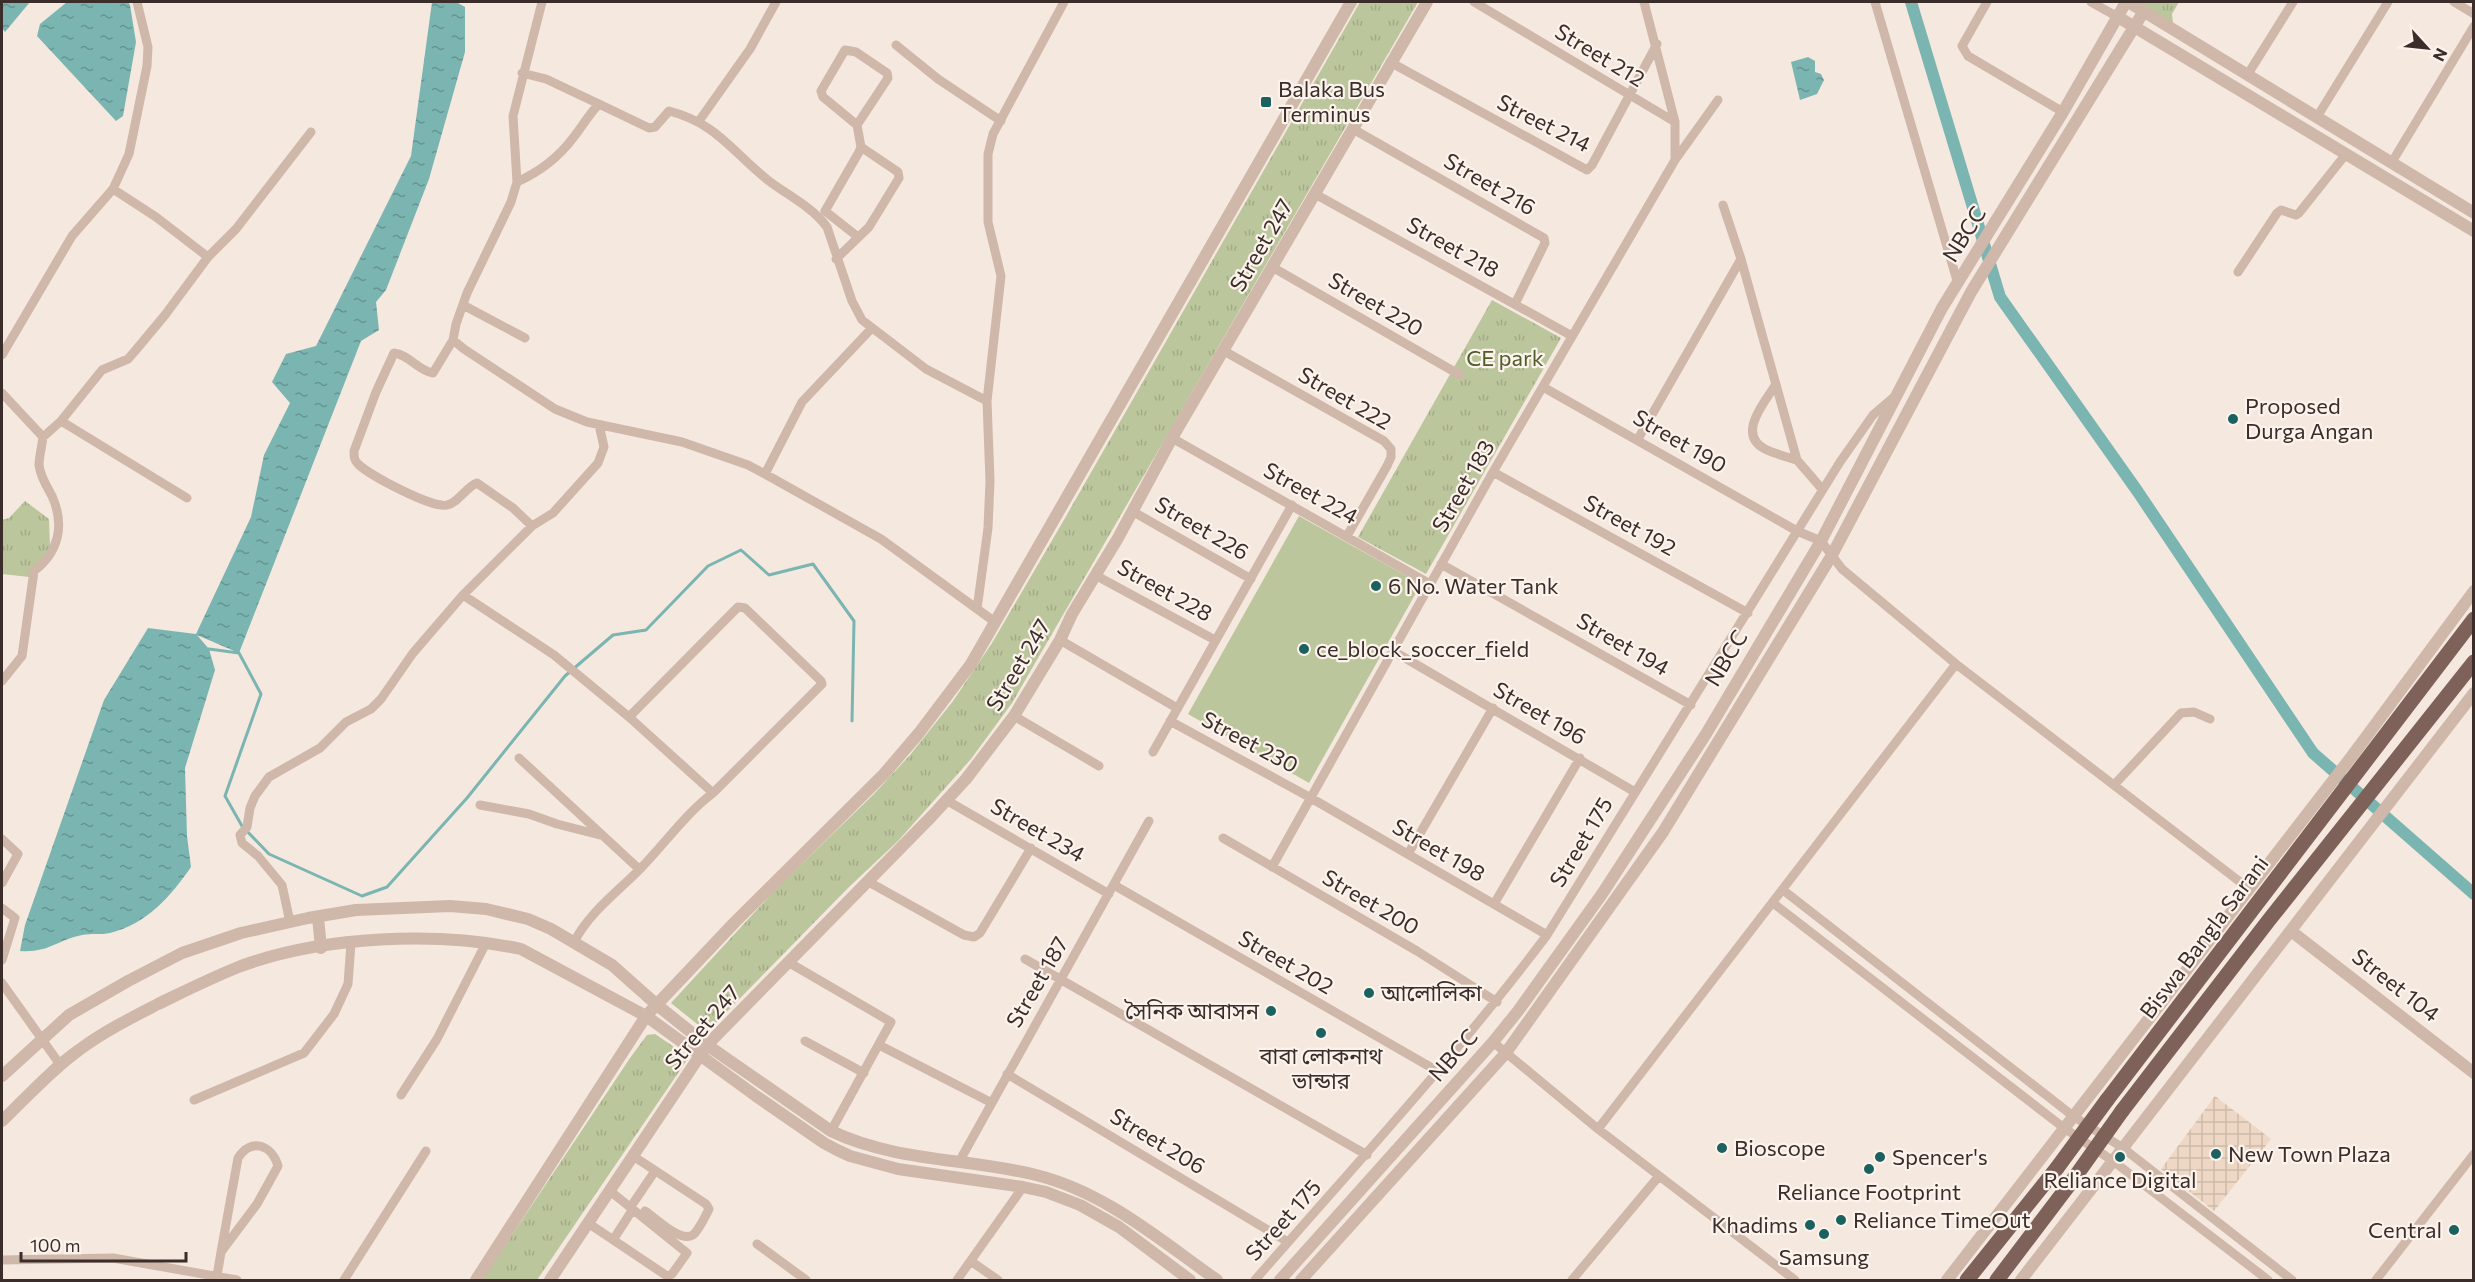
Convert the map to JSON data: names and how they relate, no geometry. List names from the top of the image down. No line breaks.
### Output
{"streets":{"main road":["Biswa Bangla Sarani"],"street":["Street 212","Street 214","Street 216","NBCC","Street 247","Street 218","Street 220","Street 222","Street 190","Street 183","Street 224","Street 192","Street 226","Street 228","Street 194","Street 196","Street 230","Street 234","Street 175","Street 198","Street 200","Street 202","Street 187","Street 104","Street 206"]},"crossings":[["Street 212","Street 214"],["Street 214","Street 247"],["Street 216","Street 247"],["Street 216","Street 218"],["NBCC","Street 190"],["NBCC","Street 175"],["Street 247","Street 218"],["Street 247","Street 220"],["Street 247","Street 222"],["Street 247","Street 224"],["Street 247","Street 226"],["Street 247","Street 228"],["Street 247","Street 230"],["Street 247","Street 234"],["Street 218","Street 183"],["Street 222","Street 224"],["Street 190","Street 183"],["Street 190","Street 175"],["Street 183","Street 224"],["Street 183","Street 192"],["Street 183","Street 194"],["Street 183","Street 196"],["Street 183","Street 230"],["Street 183","Street 198"],["Street 183","Street 200"],["Street 192","Street 175"],["Street 194","Street 175"],["Street 196","Street 175"],["Street 230","Street 198"],["Street 234","Street 202"],["Street 234","Street 187"],["Street 175","Street 198"],["Street 175","Street 200"],["Street 175","Street 202"],["Street 175","Street 206"],["Street 202","Street 187"],["Street 187","Street 206"]],"parks":["CE park"],"places":{"transit":["Balaka Bus Terminus"],"other":["Proposed Durga Angan","6 No. Water Tank","ce_block_soccer_field","আলোলিকা","সৈনিক আবাসন","বাবা লোকনাথ ভান্ডার","Bioscope","New Town Plaza","Spencer's","Reliance Digital","Reliance Footprint","Reliance TimeOut","Khadims","Central","Samsung"]},"scale_bar":"100 m","north":"bottom right"}
